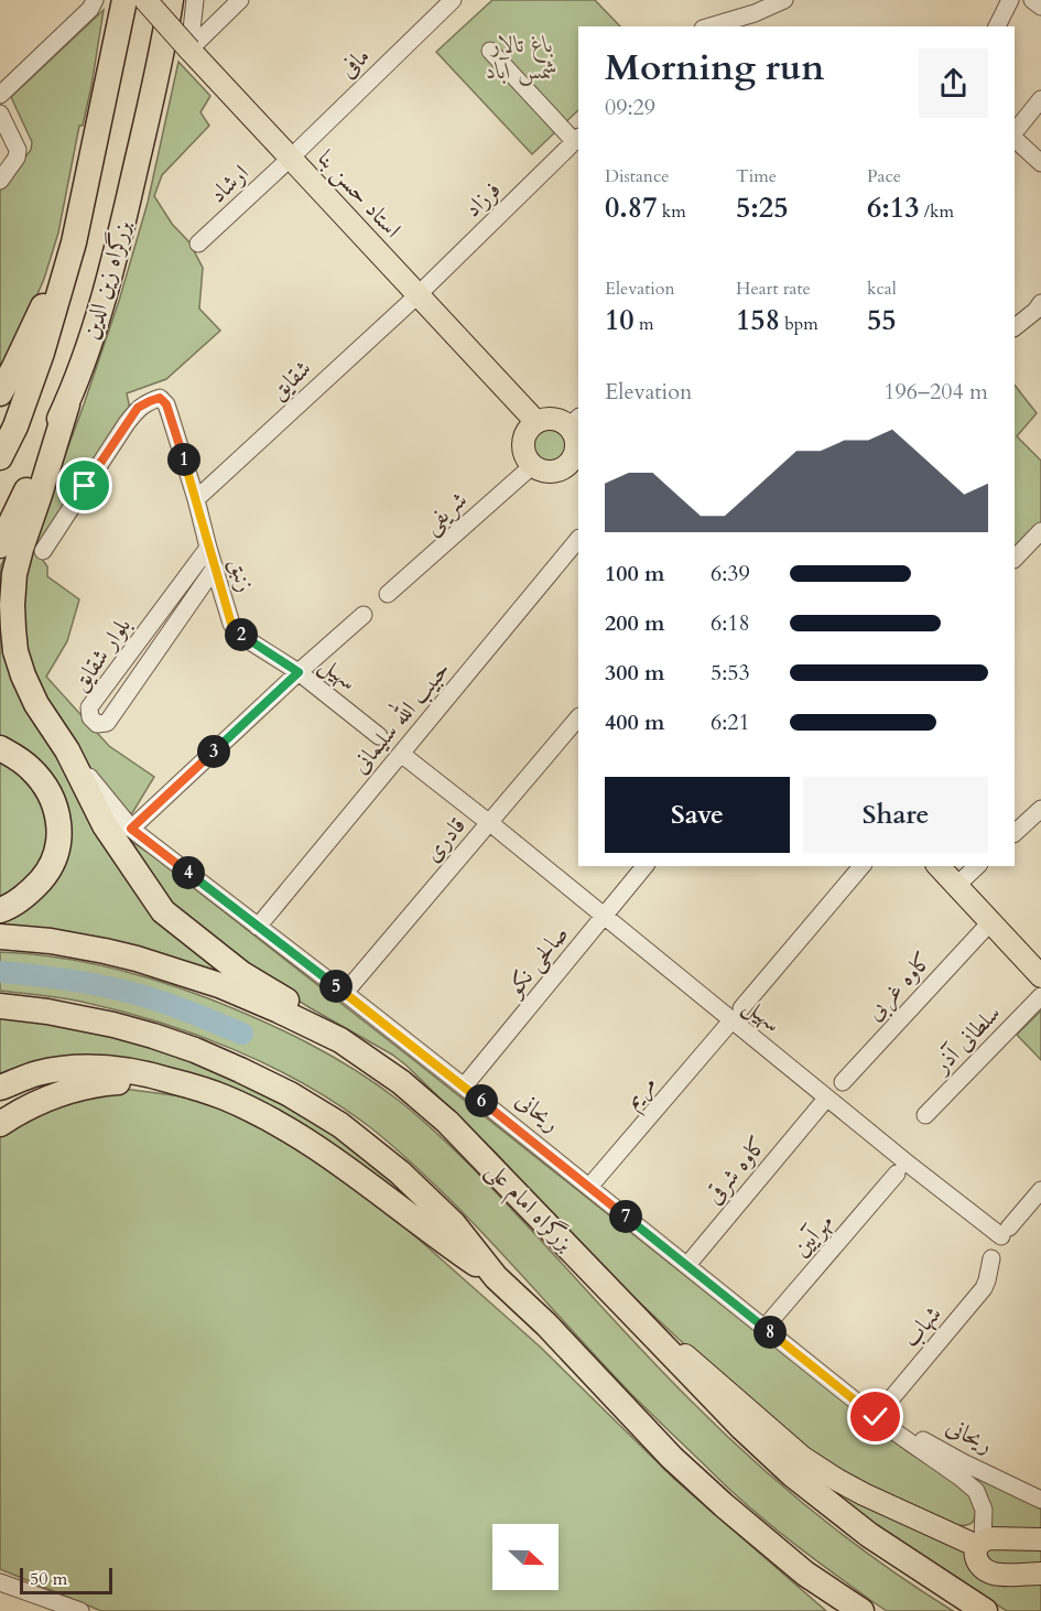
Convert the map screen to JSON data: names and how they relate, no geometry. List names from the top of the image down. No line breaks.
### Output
{"streets":{"highway":["بزرگراه زین الدین","بزرگراه امام علی"],"main road":["استاد حسن بنا","ریحانی"],"street":["مافی","ارشاد","فرزاد","شقایق","شریفی","زنبق","بلوار شقایق","سهیل","حبیب الله سلیمانی","قادری","صالحی نکو","کاوه غربی","سلطانی آذر","مریم","کاوه شرقی","مهرآیین","شهاب"]},"crossings":[["مافی","ارشاد"],["مافی","استاد حسن بنا"],["ارشاد","استاد حسن بنا"],["استاد حسن بنا","فرزاد"],["استاد حسن بنا","شقایق"],["استاد حسن بنا","شریفی"],["فرزاد","شقایق"],["شقایق","زنبق"],["زنبق","بلوار شقایق"],["زنبق","سهیل"],["سهیل","حبیب الله سلیمانی"],["سهیل","صالحی نکو"],["حبیب الله سلیمانی","ریحانی"],["قادری","ریحانی"],["صالحی نکو","ریحانی"],["مریم","ریحانی"],["ریحانی","کاوه شرقی"],["ریحانی","مهرآیین"],["ریحانی","شهاب"]],"parks":["باغ تالار شمس آباد"],"scale_bar":"50 m","north":"right","page":{"heading":["Morning run","09:29"],"stats":[["Distance","0.87 km"],["Time","5:25"],["Pace","6:13 /km"],["Elevation","10 m"],["Heart rate","158 bpm"],["kcal","55"]],"chart":["Elevation","196–204 m"],"pins":["1","2","3","4","5","6","7","8"],"list":[{"name":"100 m","note":"6:39"},{"name":"200 m","note":"6:18"},{"name":"300 m","note":"5:53"},{"name":"400 m","note":"6:21"}],"buttons":["Save","Share"],"scale":"50 m"}}
